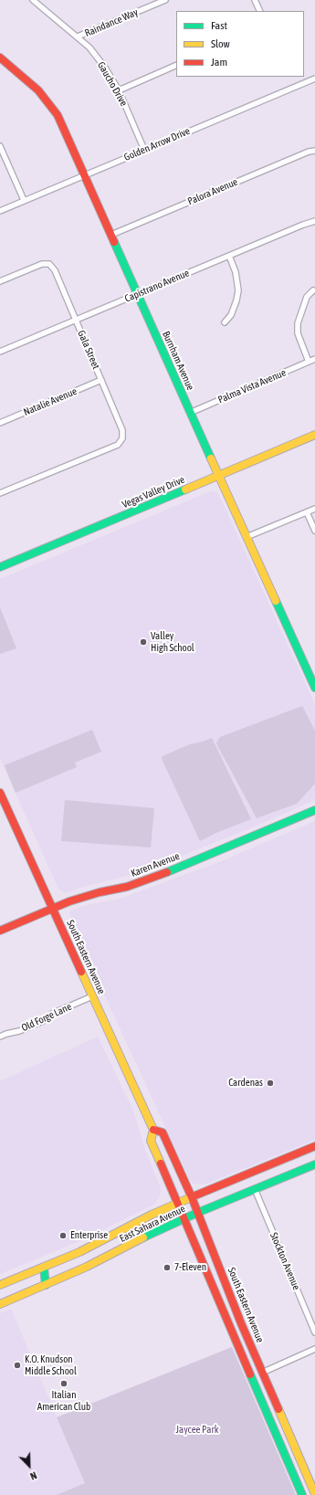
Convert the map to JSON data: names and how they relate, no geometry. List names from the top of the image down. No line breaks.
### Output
{"streets":{"main road":["Burnham Avenue","Vegas Valley Drive","Karen Avenue","South Eastern Avenue","East Sahara Avenue"],"street":["Raindance Way","Gaucho Drive","Golden Arrow Drive","Palora Avenue","Capistrano Avenue","Gala Street","Palma Vista Avenue","Natalie Avenue","Old Forge Lane","Stockton Avenue"]},"crossings":[["Raindance Way","Gaucho Drive"],["Gaucho Drive","Golden Arrow Drive"],["Golden Arrow Drive","Burnham Avenue"],["Palora Avenue","Burnham Avenue"],["Capistrano Avenue","Gala Street"],["Capistrano Avenue","Burnham Avenue"],["Gala Street","Natalie Avenue"],["Burnham Avenue","Palma Vista Avenue"],["Burnham Avenue","Vegas Valley Drive"],["Karen Avenue","South Eastern Avenue"],["South Eastern Avenue","Old Forge Lane"],["South Eastern Avenue","East Sahara Avenue"],["East Sahara Avenue","Stockton Avenue"]],"parks":["Jaycee Park"],"places":["Valley High School","Cardenas","Enterprise","7-Eleven","K.O. Knudson Middle School","Italian American Club"],"legend":["Fast","Slow","Jam"],"north":"bottom right"}
